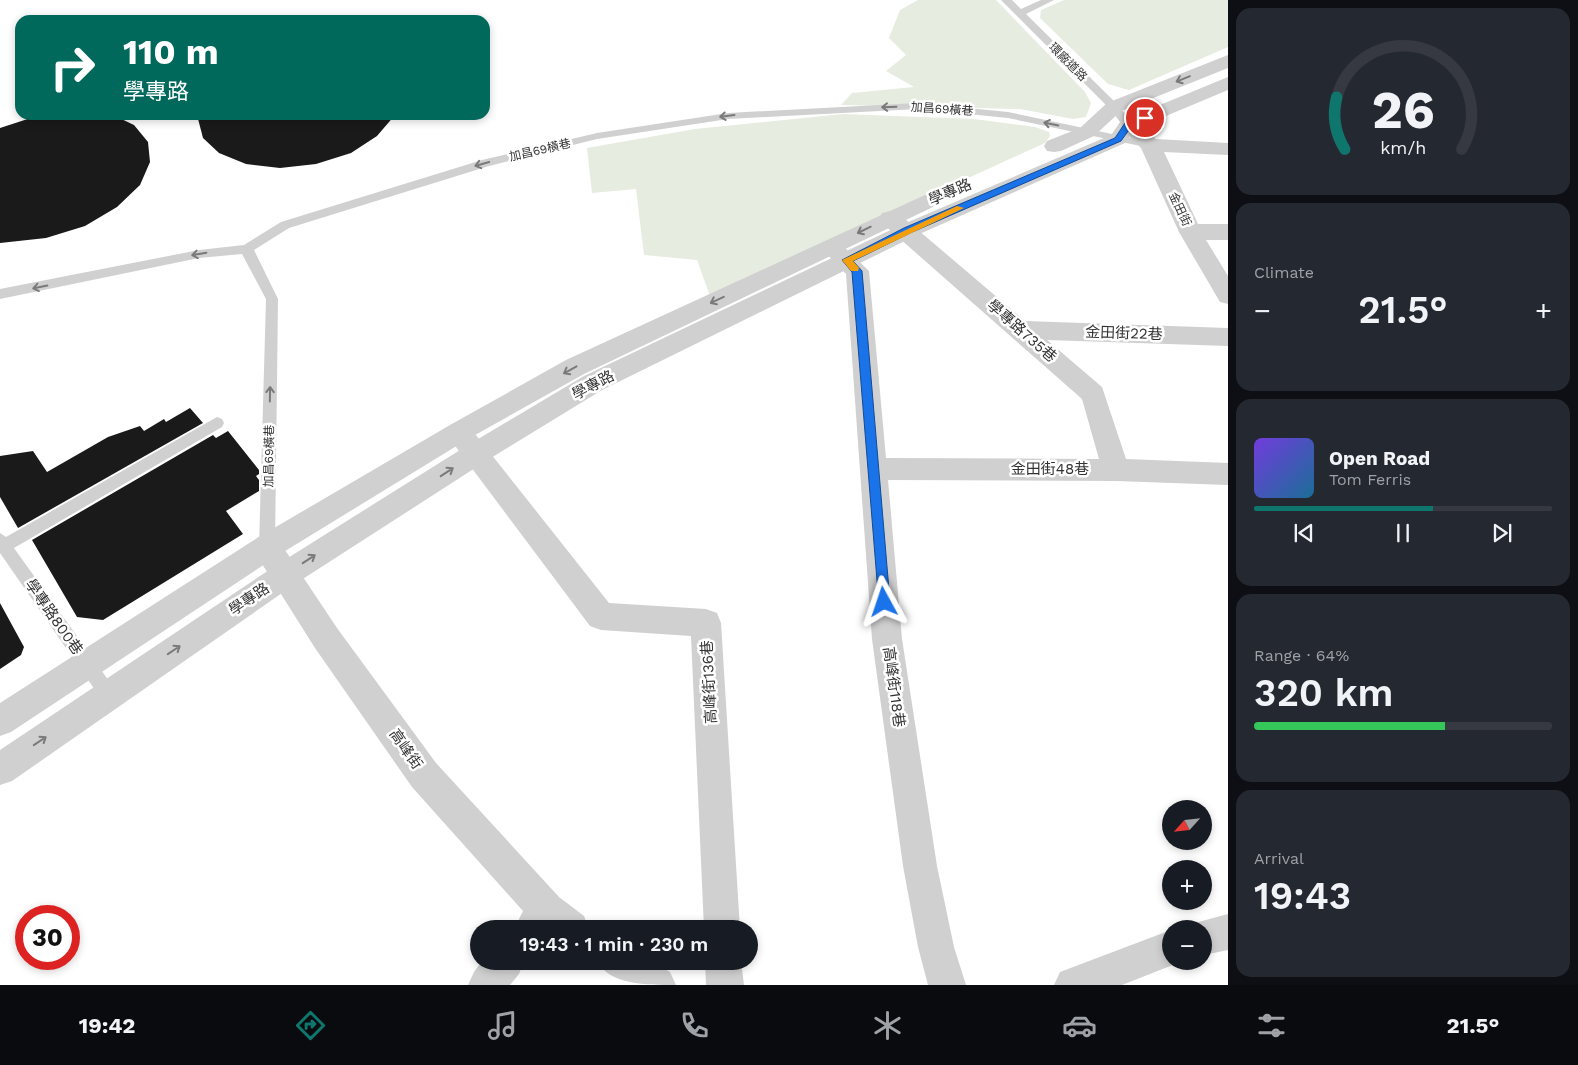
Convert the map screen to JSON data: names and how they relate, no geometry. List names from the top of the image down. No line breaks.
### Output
{"streets":{"street":["學專路","金田街","學專路735巷","金田街22巷","金田街48巷","高峰街136巷","高峰街118巷","高峰街"],"lane":["環廠道路","加昌69橫巷","學專路800巷"]},"crossings":[["環廠道路","學專路"],["環廠道路","金田街"],["加昌69橫巷","學專路"],["加昌69橫巷","高峰街"],["學專路","金田街"],["學專路","學專路735巷"],["學專路","學專路800巷"],["學專路","高峰街136巷"],["學專路","高峰街118巷"],["學專路","高峰街"],["學專路735巷","金田街22巷"],["學專路735巷","金田街48巷"],["金田街48巷","高峰街118巷"]],"north":"bottom left","page":{"turn":["110 m","學專路"],"tile":["Climate",["Range · 64%","320 km"],["Arrival","19:43"]],"heat":["−","21.5°","+"],"song":["Open Road","Tom Ferris"],"map_buttons":["+","−"],"limit":"30","trip":"19:43 · 1 min · 230 m","tabs":["19:42","21.5°"],"gauge":["26","km/h"]}}
